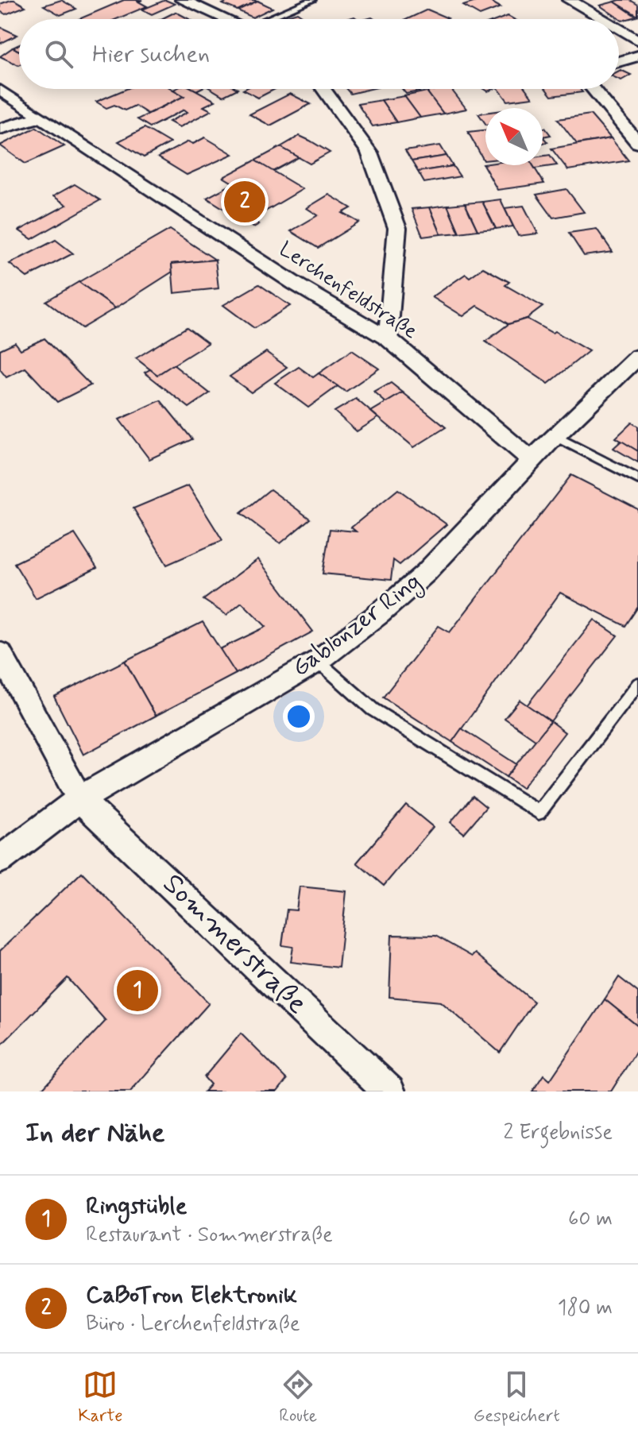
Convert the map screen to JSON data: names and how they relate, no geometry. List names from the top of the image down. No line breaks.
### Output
{"streets":{"street":["Lerchenfeldstraße","Gablonzer Ring","Sommerstraße"]},"crossings":[["Lerchenfeldstraße","Gablonzer Ring"],["Gablonzer Ring","Sommerstraße"]],"north":"top left","page":{"search":"Hier suchen","pins":["2","1"],"heading":["In der Nähe","2 Ergebnisse"],"list":[{"mark":"1","name":"Ringstüble","note":"Restaurant · Sommerstraße","value":"60 m"},{"mark":"2","name":"CaBoTron Elektronik","note":"Büro · Lerchenfeldstraße","value":"180 m"}],"nav":["Karte","Route","Gespeichert"]}}
